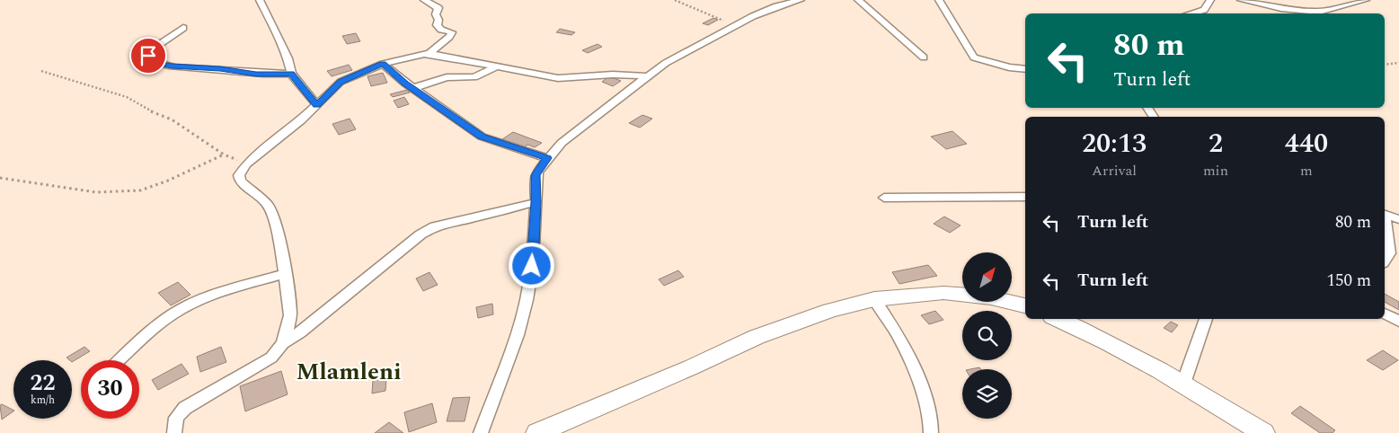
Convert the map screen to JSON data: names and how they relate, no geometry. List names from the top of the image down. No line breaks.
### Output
{"districts":["Mlamleni"],"north":"top right","page":{"turn":["80 m","Turn left"],"eta":["20:13","Arrival","2","min","440","m"],"list":[{"name":"Turn left","value":"80 m"},{"name":"Turn left","value":"150 m"}],"speed":"22 km/h","limit":"30"}}
